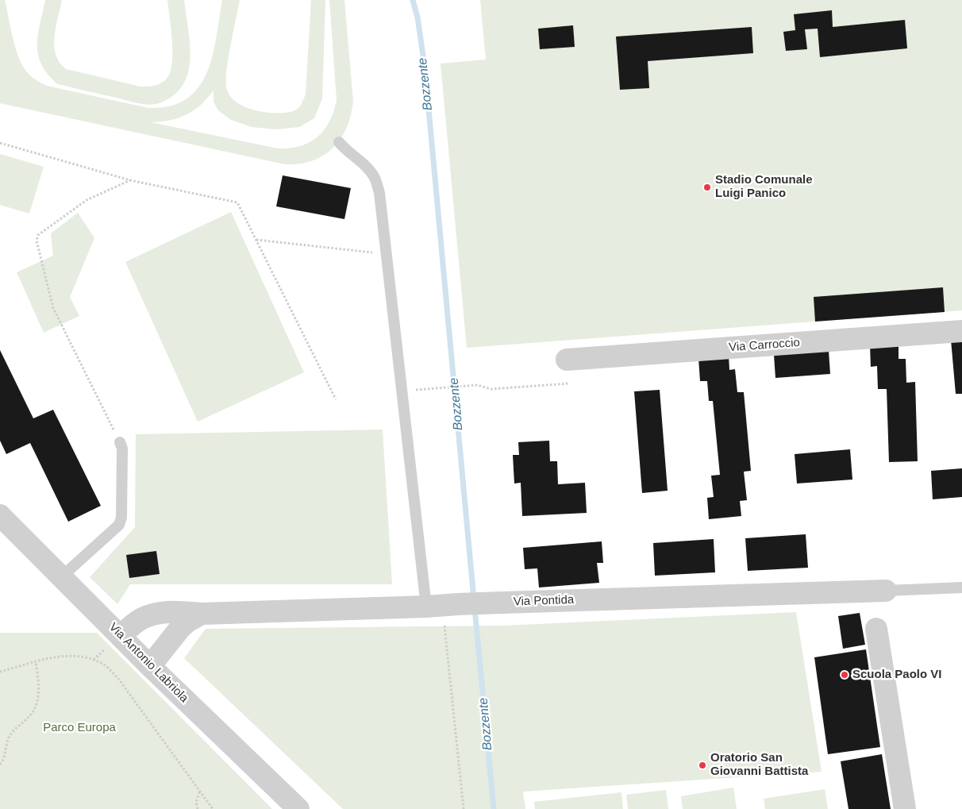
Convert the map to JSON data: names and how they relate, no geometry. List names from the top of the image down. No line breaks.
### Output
{"streets":{"street":["Via Carroccio","Via Pontida","Via Antonio Labriola"]},"crossings":[["Via Pontida","Via Antonio Labriola"]],"water":["Bozzente"],"parks":["Parco Europa"],"places":["Stadio Comunale Luigi Panico","Scuola Paolo VI","Oratorio San Giovanni Battista"]}
